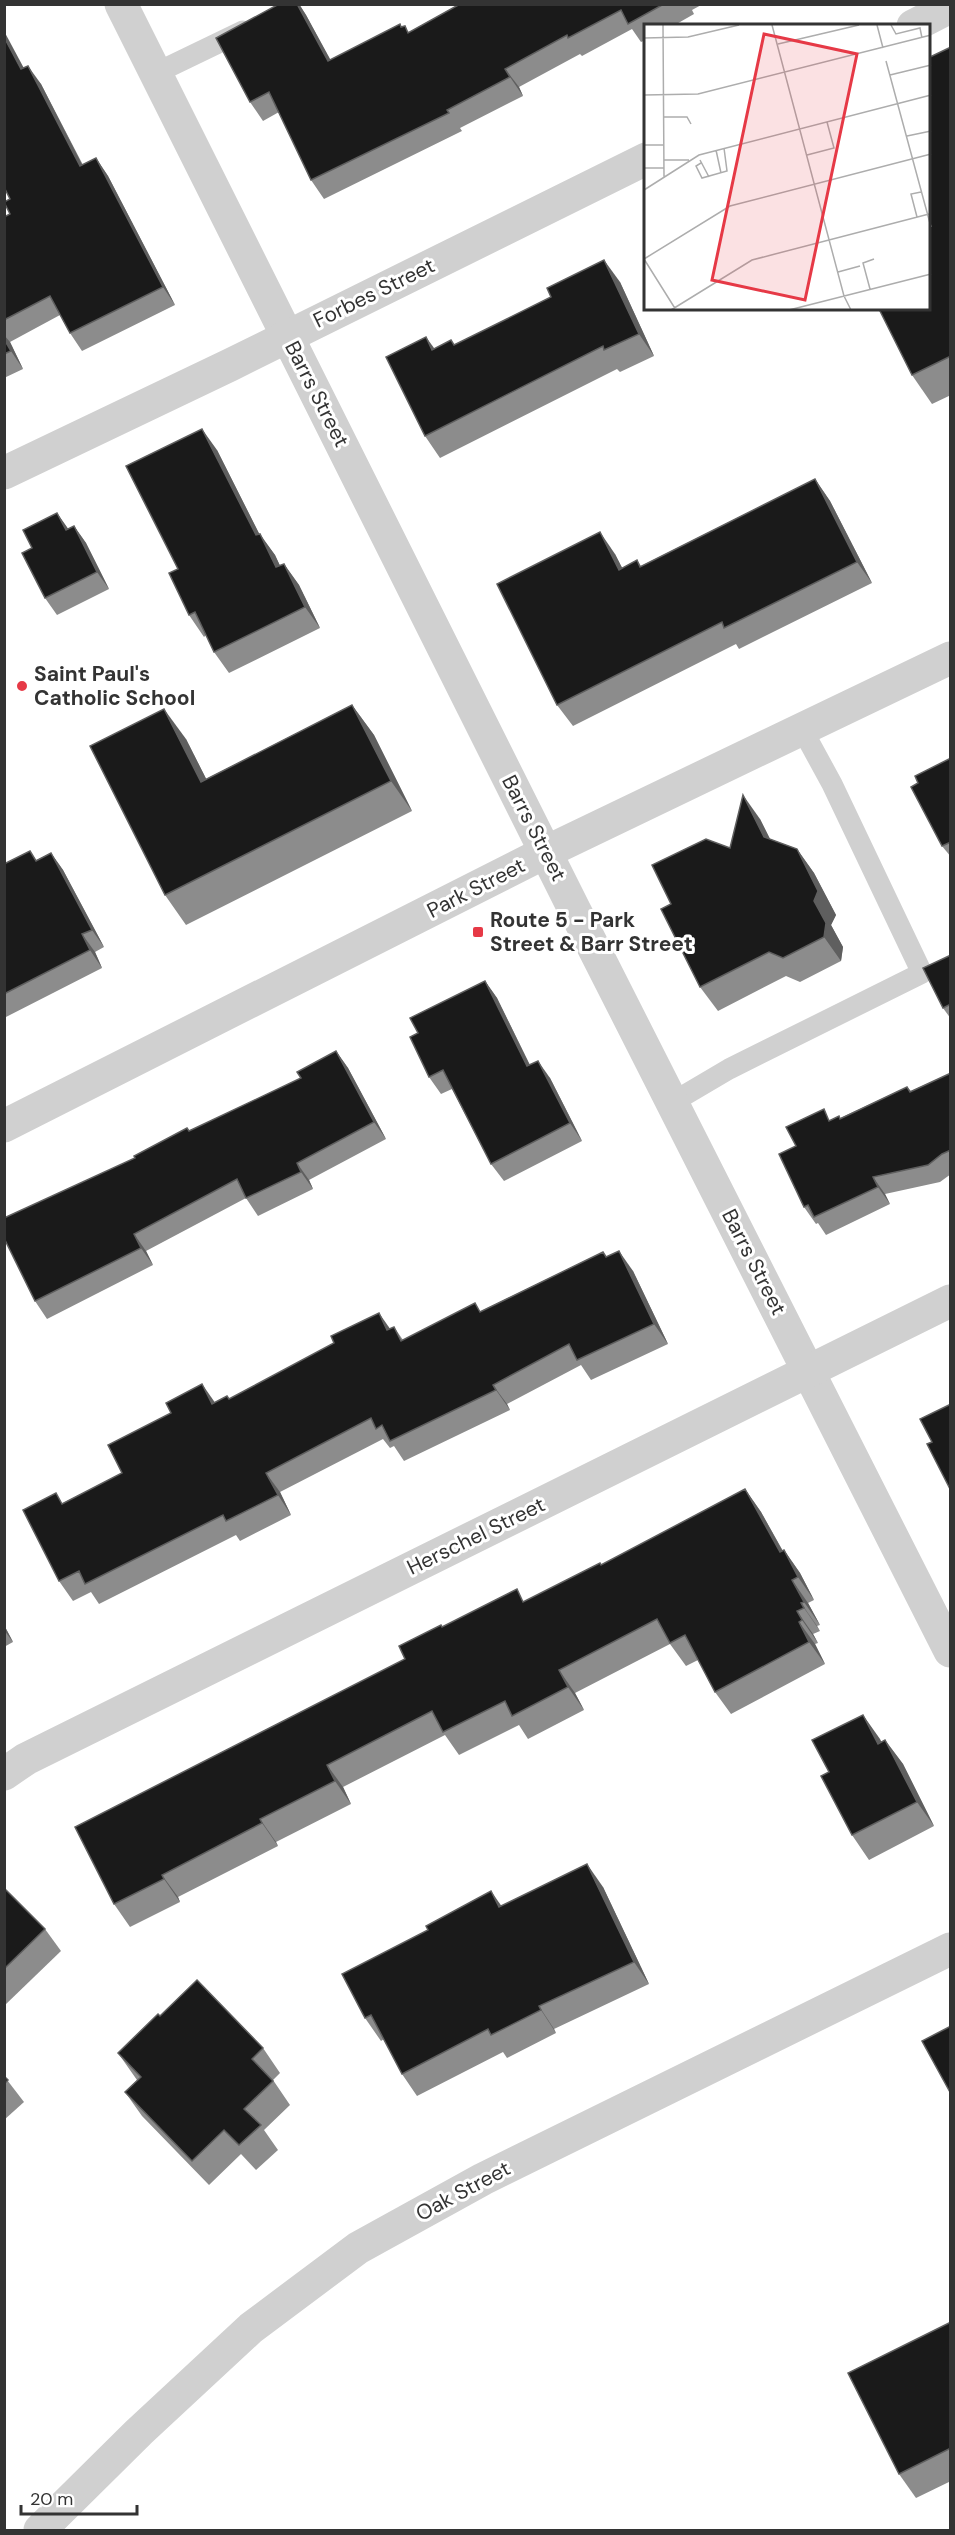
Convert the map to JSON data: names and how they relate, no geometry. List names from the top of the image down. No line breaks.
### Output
{"streets":{"street":["Forbes Street","Barrs Street","Park Street","Herschel Street","Oak Street"]},"crossings":[["Forbes Street","Barrs Street"],["Barrs Street","Park Street"],["Barrs Street","Herschel Street"]],"places":{"other":["Saint Paul's Catholic School"],"transit":["Route 5 - Park Street & Barr Street"]},"scale_bar":"20 m"}
